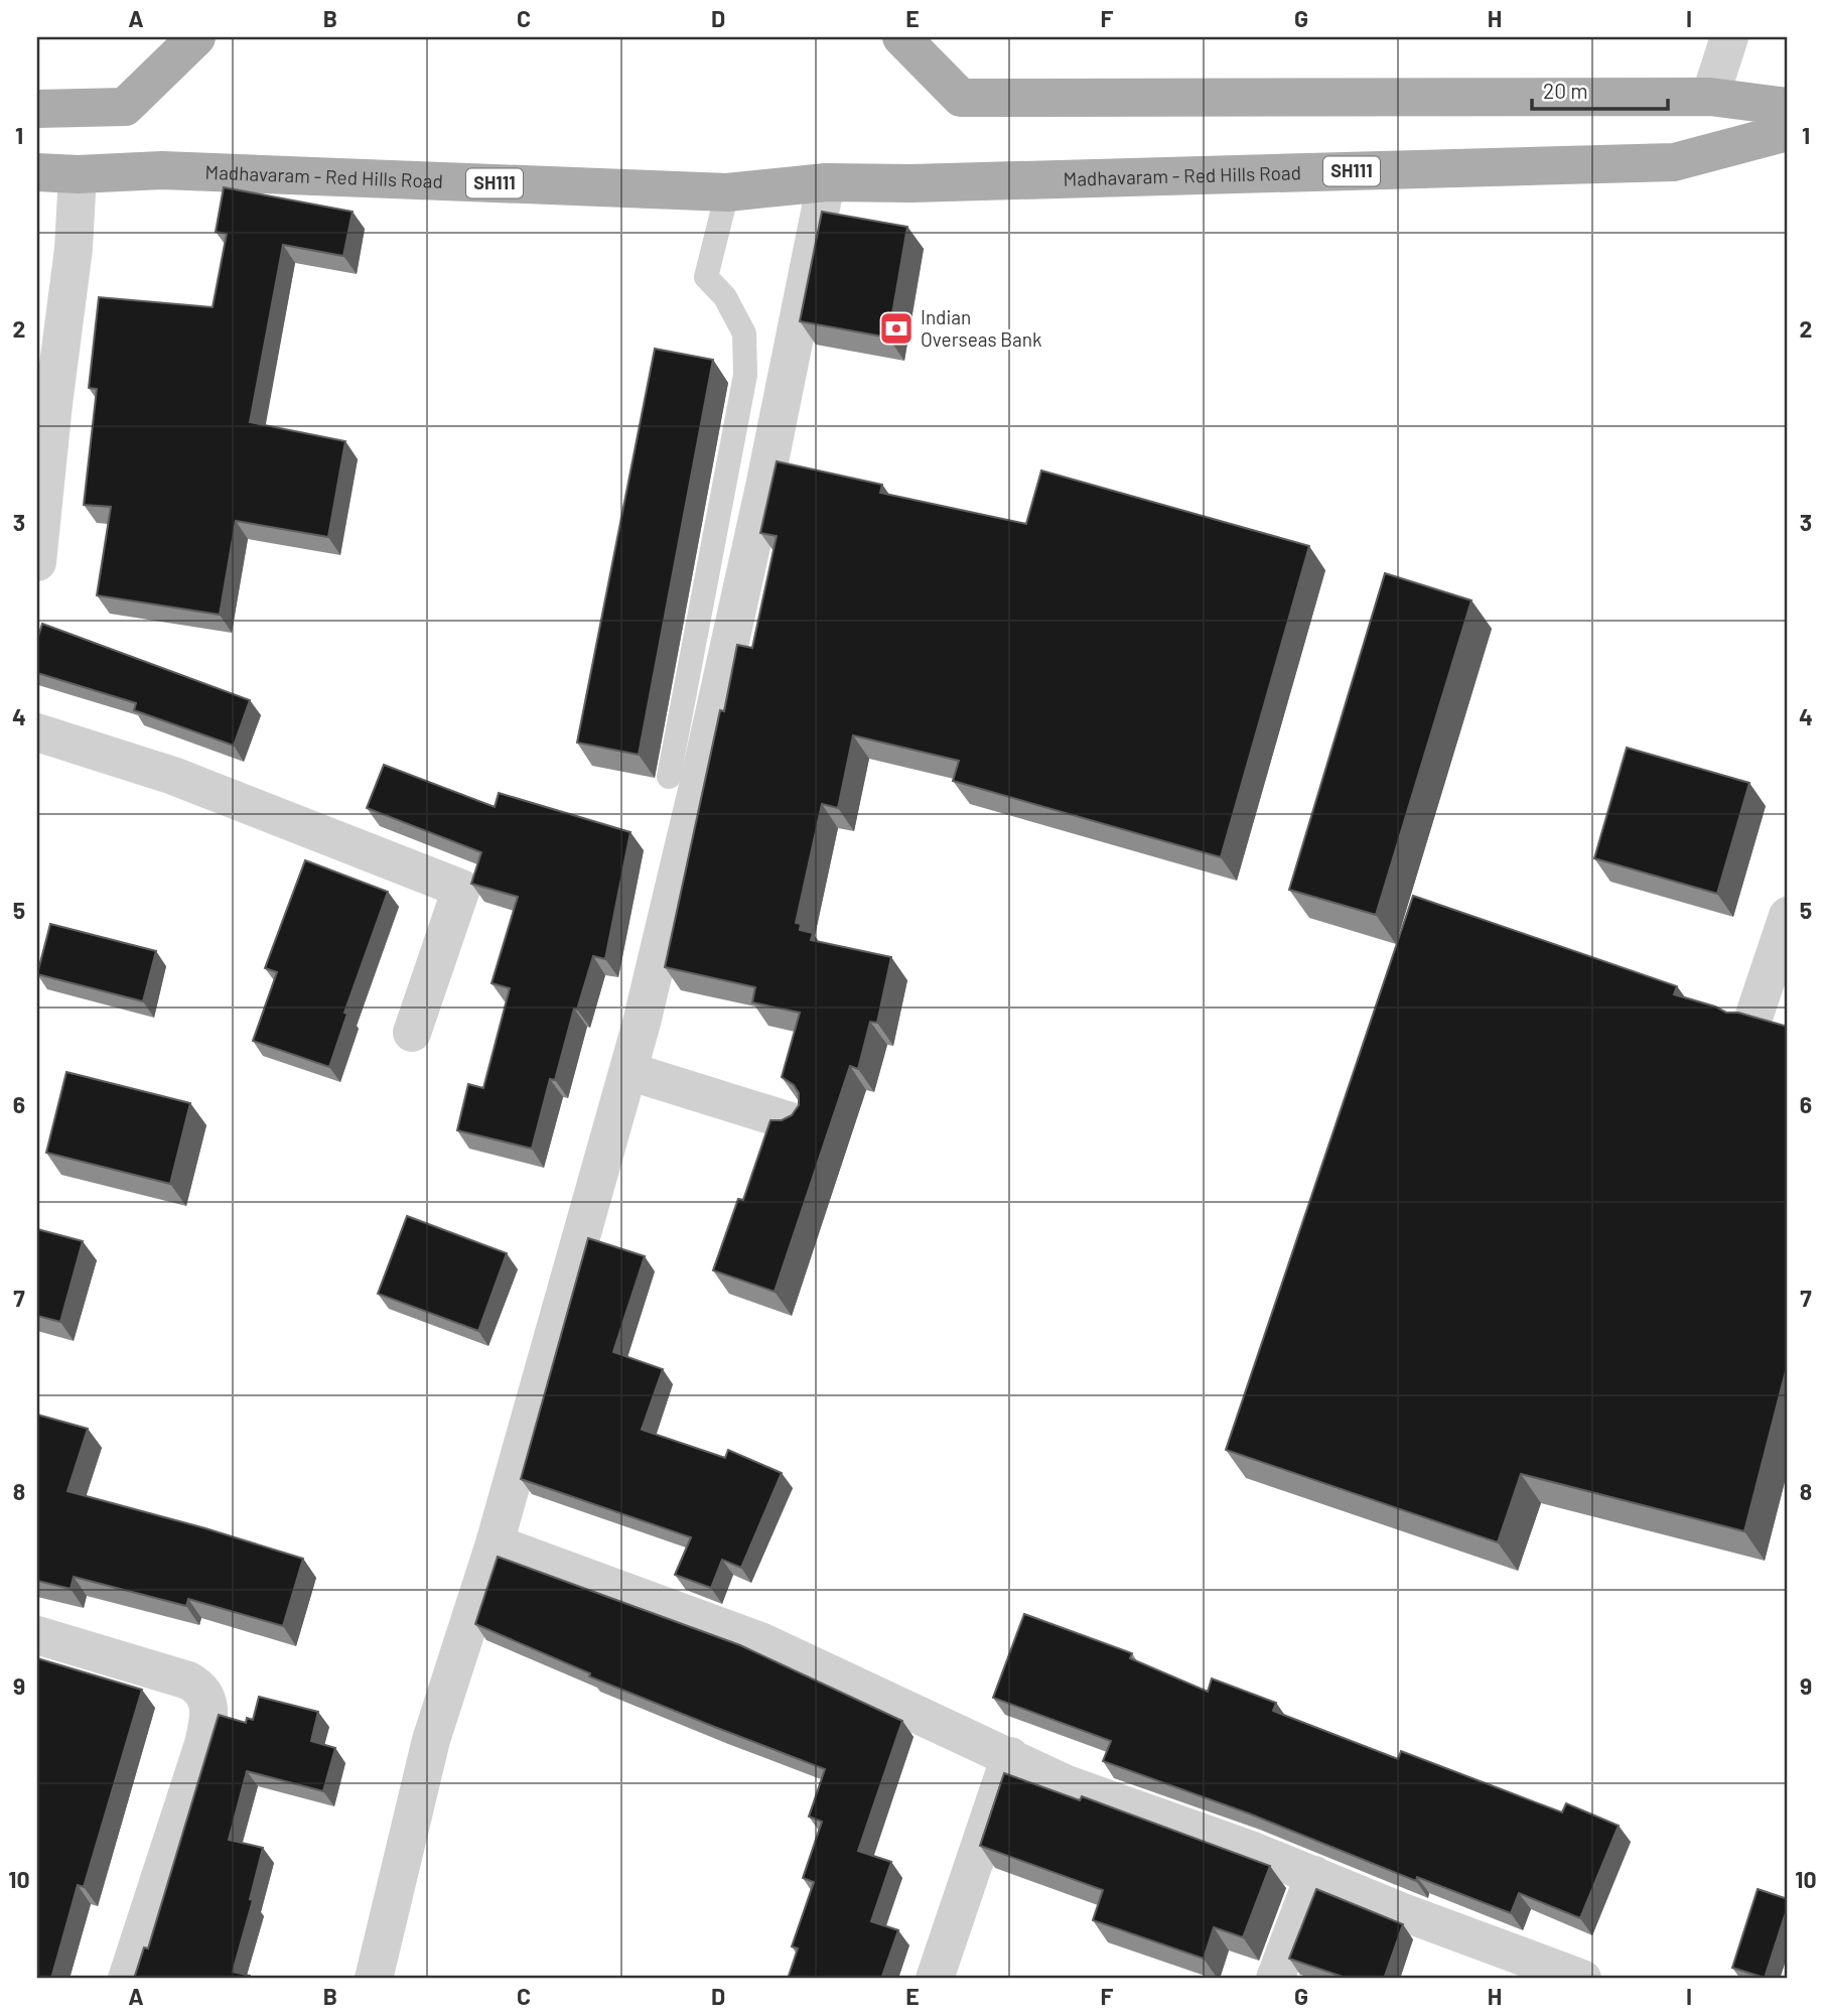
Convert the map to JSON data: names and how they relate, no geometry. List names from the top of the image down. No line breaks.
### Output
{"streets":{"main road":["SH111","Madhavaram - Red Hills Road"]},"places":{"bank":["Indian Overseas Bank"]},"scale_bar":"20 m","grid":{"columns":["A","B","C","D","E","F","G","H","I"],"rows":["1","2","3","4","5","6","7","8","9","10"]}}
